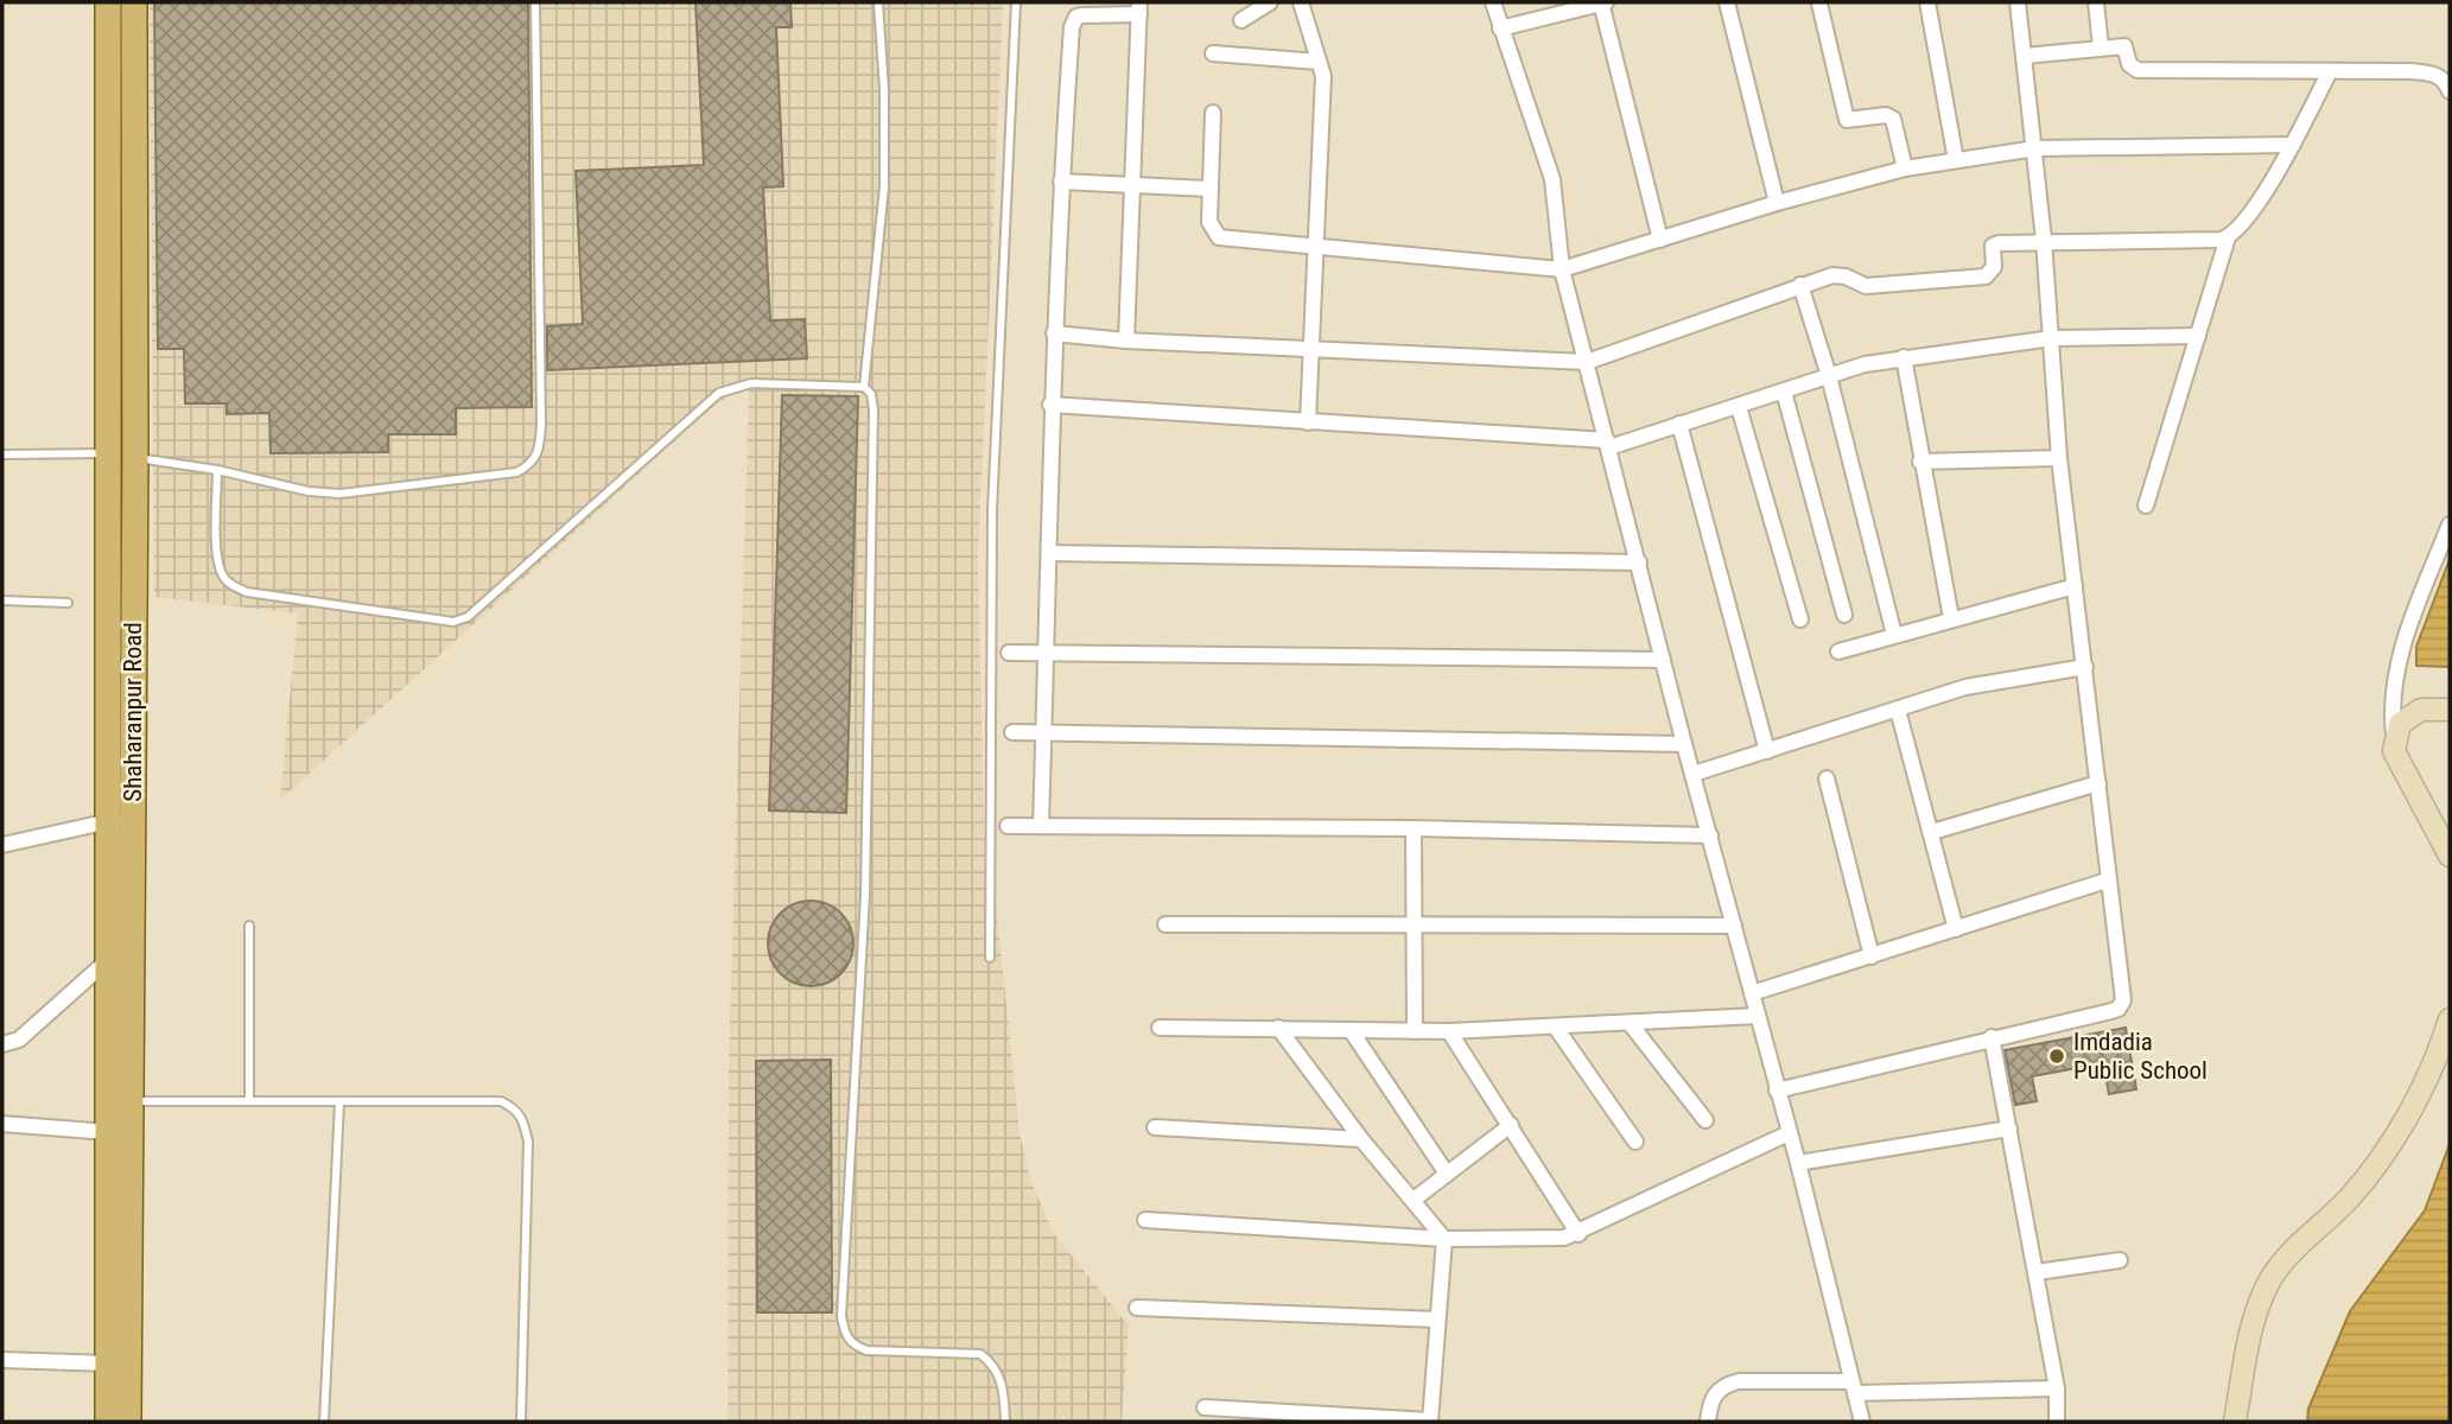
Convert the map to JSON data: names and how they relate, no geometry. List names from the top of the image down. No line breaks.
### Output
{"streets":{"main road":["Shaharanpur Road"]},"places":["Imdadia Public School"]}
